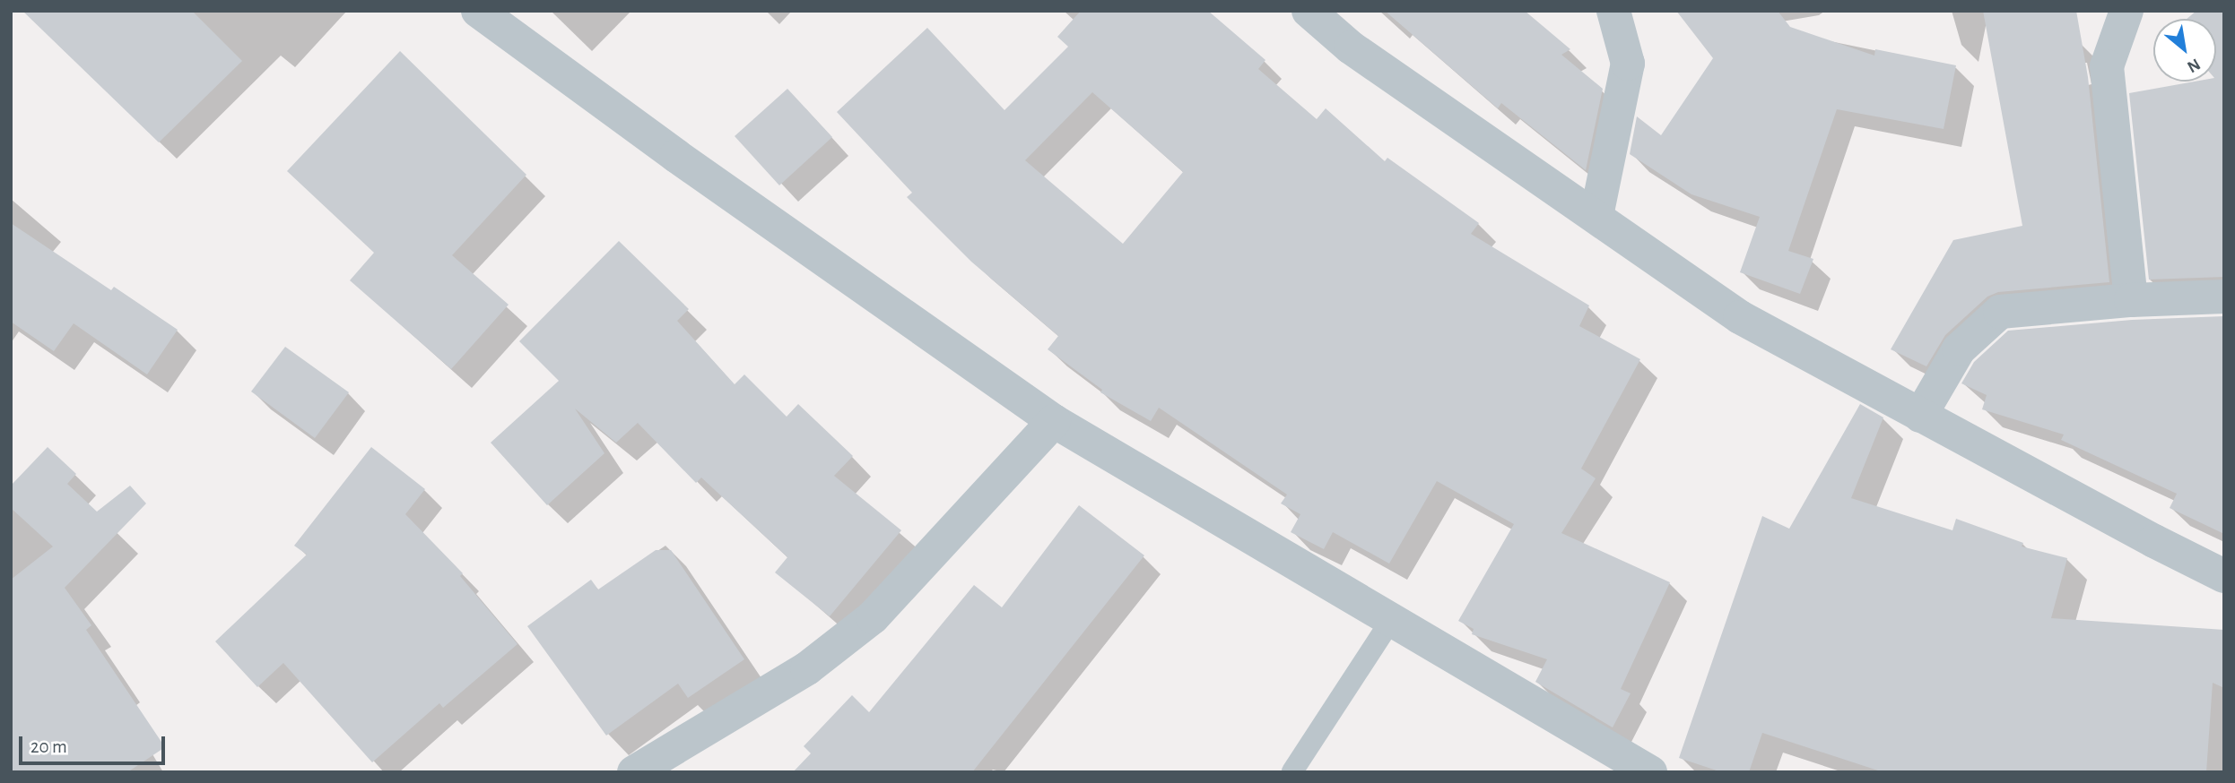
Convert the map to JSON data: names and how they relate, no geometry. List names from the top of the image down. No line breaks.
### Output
{"scale_bar":"20 m","north":"bottom right"}
